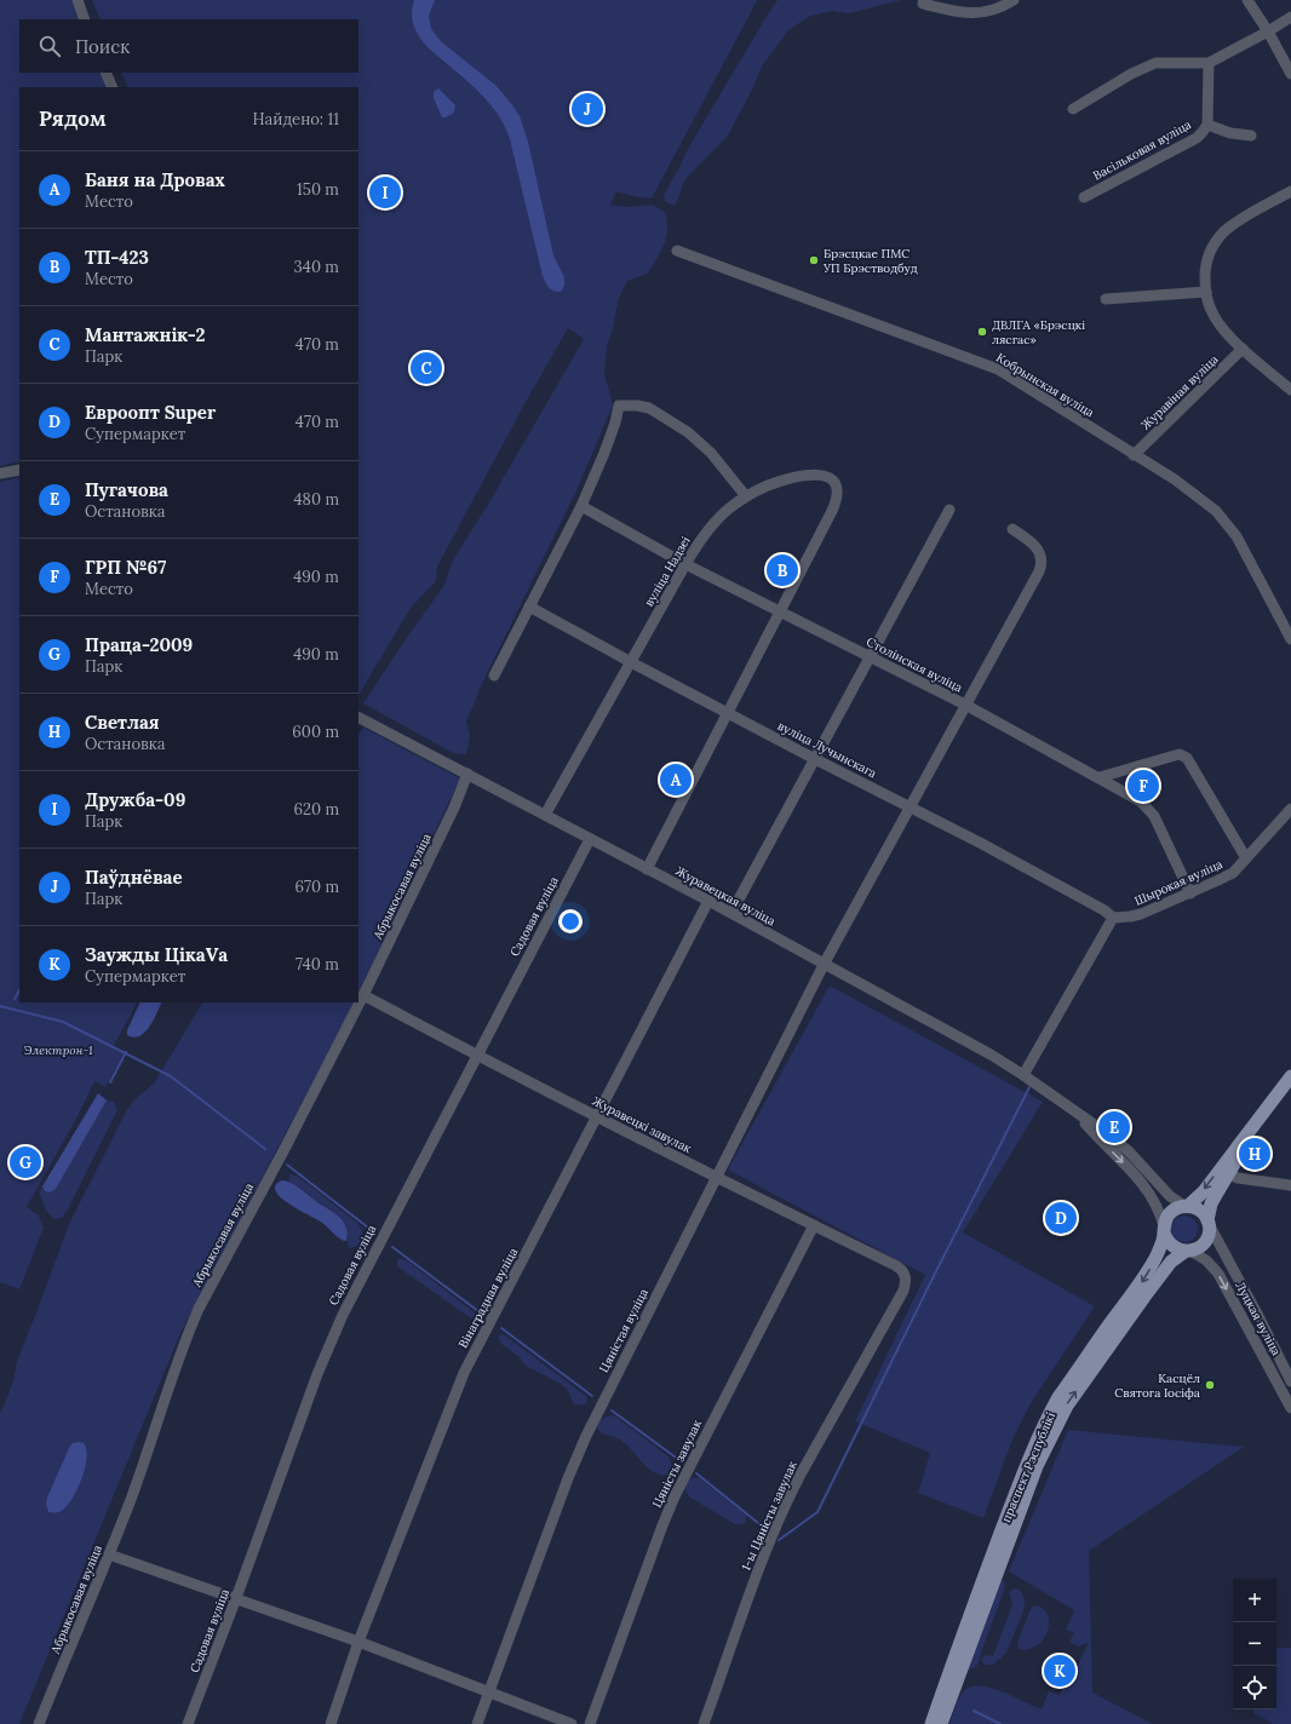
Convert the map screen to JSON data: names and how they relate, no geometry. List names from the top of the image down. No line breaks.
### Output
{"streets":{"main road":["праспект Рэспублікі"],"street":["Васільковая вуліца","Кобрынская вуліца","Журавіная вуліца","вуліца Надзеі","Столінская вуліца","вуліца Лучынскага","Шырокая вуліца","Абрыкосавая вуліца","Журавецкая вуліца","Садовая вуліца","Журавецкі завулак","Вінаградная вуліца","Луцкая вуліца","Цяністая вуліца","Цяністы завулак","1-ы Цяністы завулак"]},"crossings":[["Кобрынская вуліца","Журавіная вуліца"],["вуліца Надзеі","Столінская вуліца"],["вуліца Надзеі","вуліца Лучынскага"],["вуліца Надзеі","Журавецкая вуліца"],["Столінская вуліца","Шырокая вуліца"],["Столінская вуліца","Цяністая вуліца"],["вуліца Лучынскага","Шырокая вуліца"],["вуліца Лучынскага","Цяністая вуліца"],["Абрыкосавая вуліца","Журавецкая вуліца"],["Абрыкосавая вуліца","Журавецкі завулак"],["Журавецкая вуліца","Садовая вуліца"],["Журавецкая вуліца","Вінаградная вуліца"],["Журавецкая вуліца","Луцкая вуліца"],["Журавецкая вуліца","Цяністая вуліца"],["Журавецкая вуліца","праспект Рэспублікі"],["Садовая вуліца","Журавецкі завулак"],["Журавецкі завулак","Вінаградная вуліца"],["Журавецкі завулак","Цяністая вуліца"],["Журавецкі завулак","Цяністы завулак"],["Журавецкі завулак","1-ы Цяністы завулак"],["Луцкая вуліца","праспект Рэспублікі"]],"parks":["Электрон-1"],"places":["Брэсцкае ПМС УП Брэстводбуд","ДВЛГА «Брэсцкі лясгас»","Касцёл Святога Іосіфа"],"page":{"search":"Поиск","heading":["Рядом","Найдено: 11"],"pins":["J","I","C","B","A","F","E","H","G","D","K"],"list":[{"mark":"A","name":"Баня на Дровах","note":"Место","value":"150 m"},{"mark":"B","name":"ТП-423","note":"Место","value":"340 m"},{"mark":"C","name":"Мантажнік-2","note":"Парк","value":"470 m"},{"mark":"D","name":"Евроопт Super","note":"Супермаркет","value":"470 m"},{"mark":"E","name":"Пугачова","note":"Остановка","value":"480 m"},{"mark":"F","name":"ГРП №67","note":"Место","value":"490 m"},{"mark":"G","name":"Праца-2009","note":"Парк","value":"490 m"},{"mark":"H","name":"Светлая","note":"Остановка","value":"600 m"},{"mark":"I","name":"Дружба-09","note":"Парк","value":"620 m"},{"mark":"J","name":"Паўднёвае","note":"Парк","value":"670 m"},{"mark":"K","name":"Заужды ЦікаVа","note":"Супермаркет","value":"740 m"}],"map_buttons":["+","−"]}}
